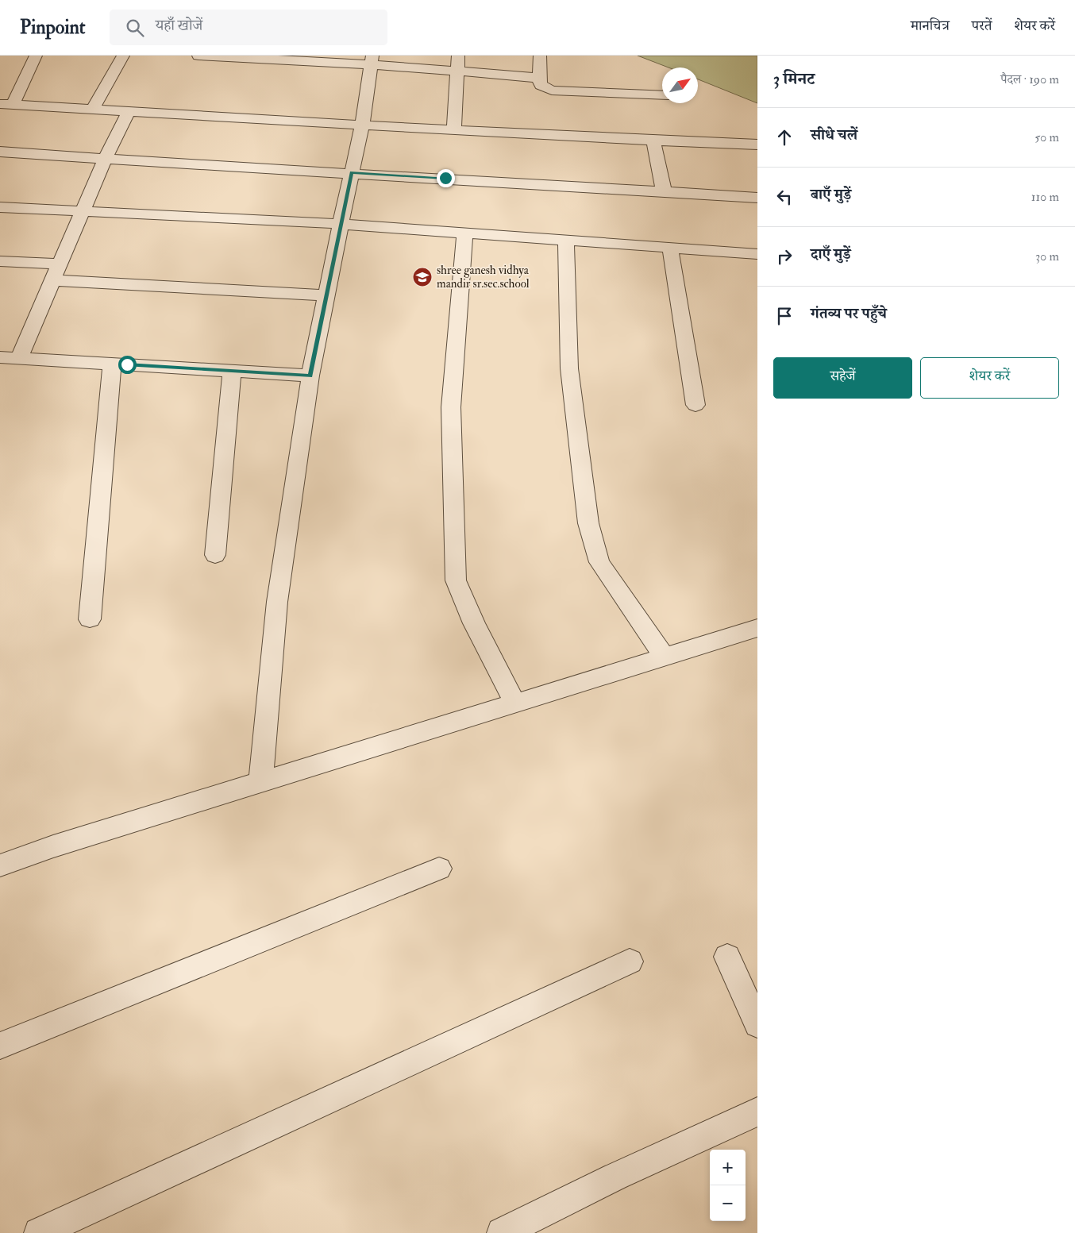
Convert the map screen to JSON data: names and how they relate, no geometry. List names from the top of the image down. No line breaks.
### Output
{"places":{"school or university":["shree ganesh vidhya mandir sr.sec.school"]},"north":"top right","page":{"header":"Pinpoint","search":"यहाँ खोजें","nav":["मानचित्र","परतें","शेयर करें"],"heading":["3 मिनट","पैदल · 190 m"],"list":[["सीधे चलें","50 m"],["बाएँ मुड़ें","110 m"],["दाएँ मुड़ें","30 m"],"गंतव्य पर पहुँचे"],"buttons":["सहेजें","शेयर करें"],"map_buttons":["+","−"]}}
